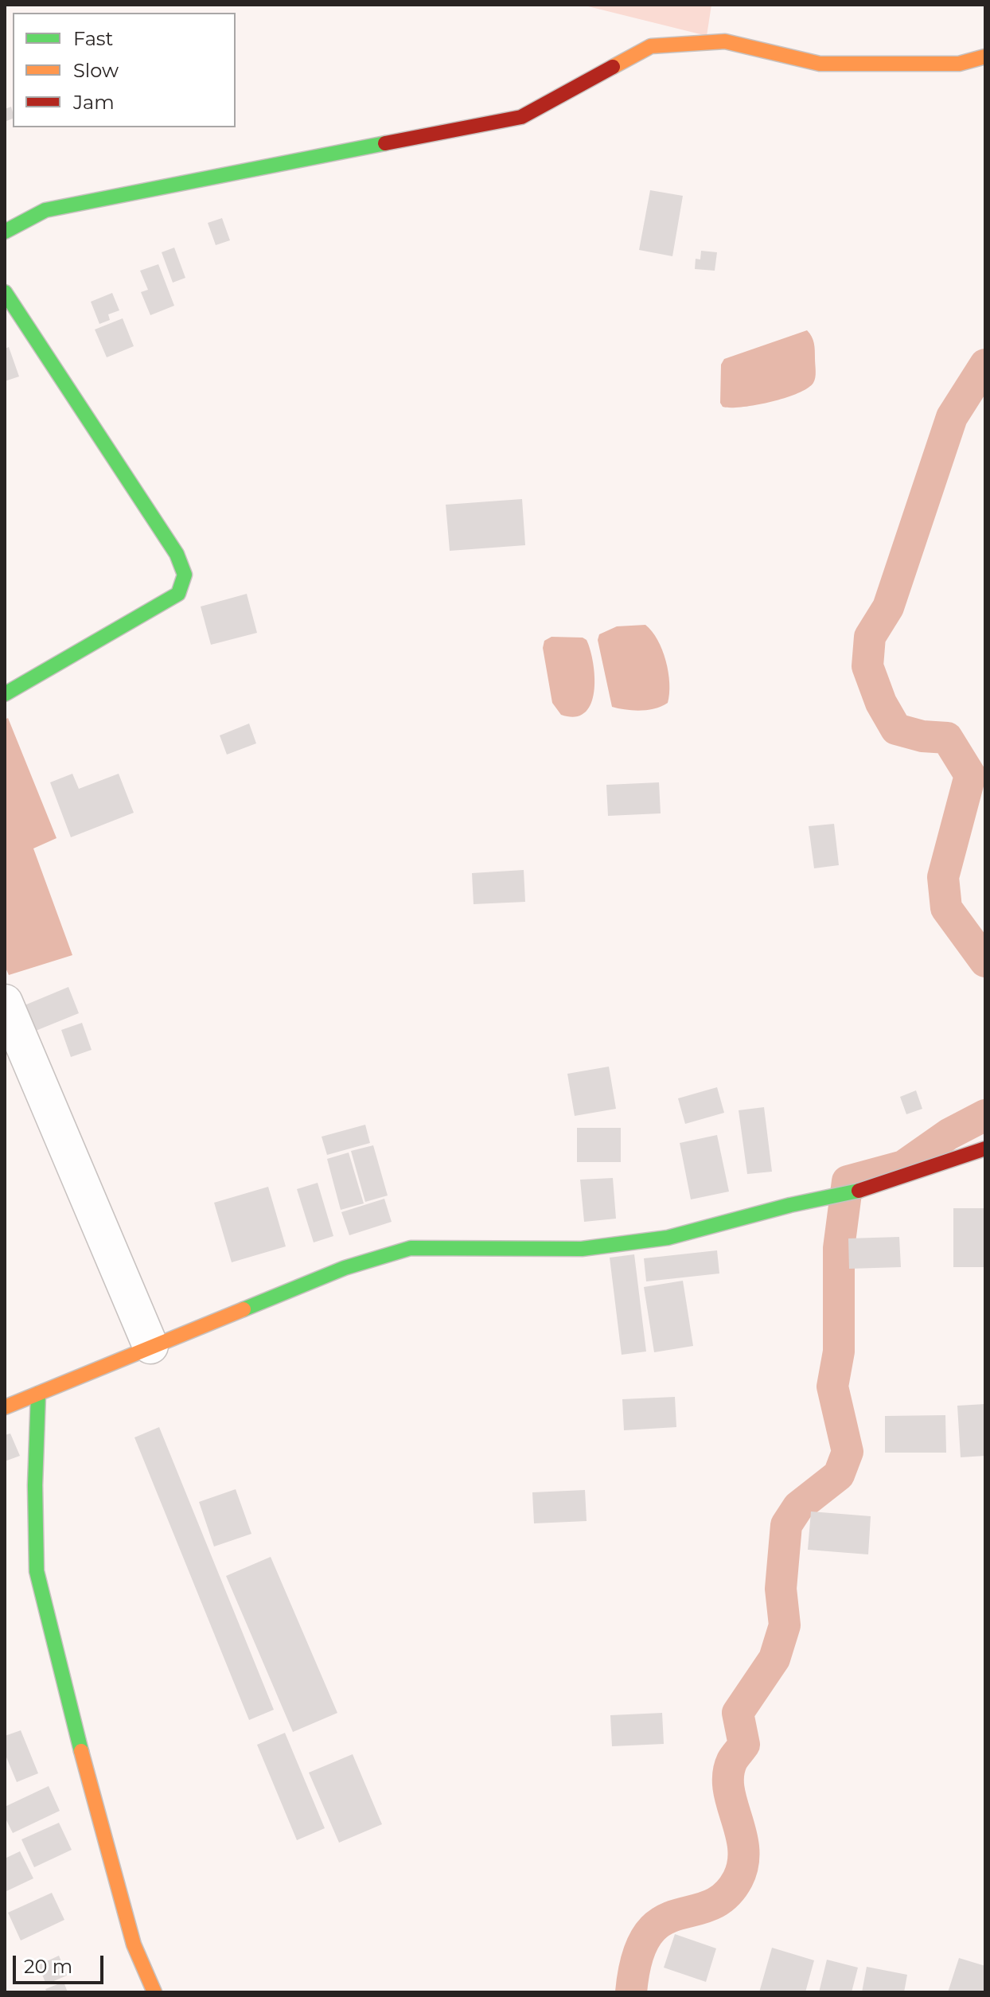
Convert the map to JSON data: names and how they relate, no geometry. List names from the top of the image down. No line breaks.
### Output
{"legend":["Fast","Slow","Jam"],"scale_bar":"20 m"}
